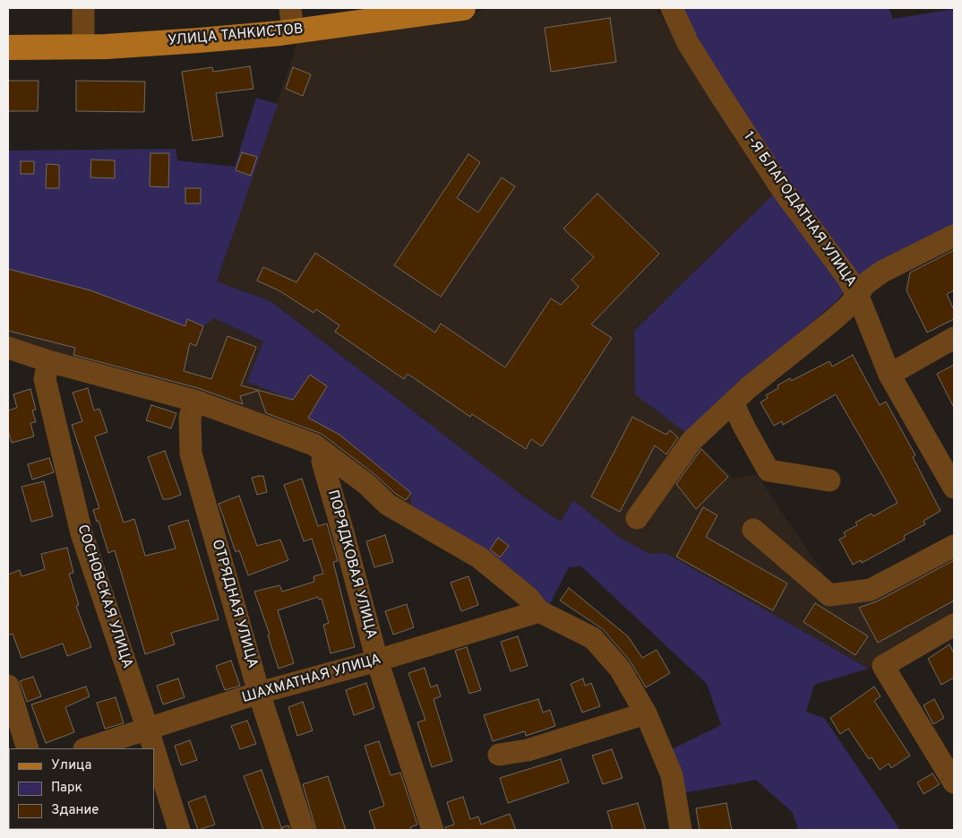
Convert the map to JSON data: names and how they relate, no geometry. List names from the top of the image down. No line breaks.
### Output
{"streets":{"main road":["УЛИЦА ТАНКИСТОВ"],"street":["1-Я БЛАГОДАТНАЯ УЛИЦА","ПОРЯДКОВАЯ УЛИЦА","СОСНОВСКАЯ УЛИЦА","ОТРЯДНАЯ УЛИЦА","ШАХМАТНАЯ УЛИЦА"]},"crossings":[["ПОРЯДКОВАЯ УЛИЦА","ШАХМАТНАЯ УЛИЦА"],["СОСНОВСКАЯ УЛИЦА","ШАХМАТНАЯ УЛИЦА"],["ОТРЯДНАЯ УЛИЦА","ШАХМАТНАЯ УЛИЦА"]],"legend":["Улица","Парк","Здание"]}
